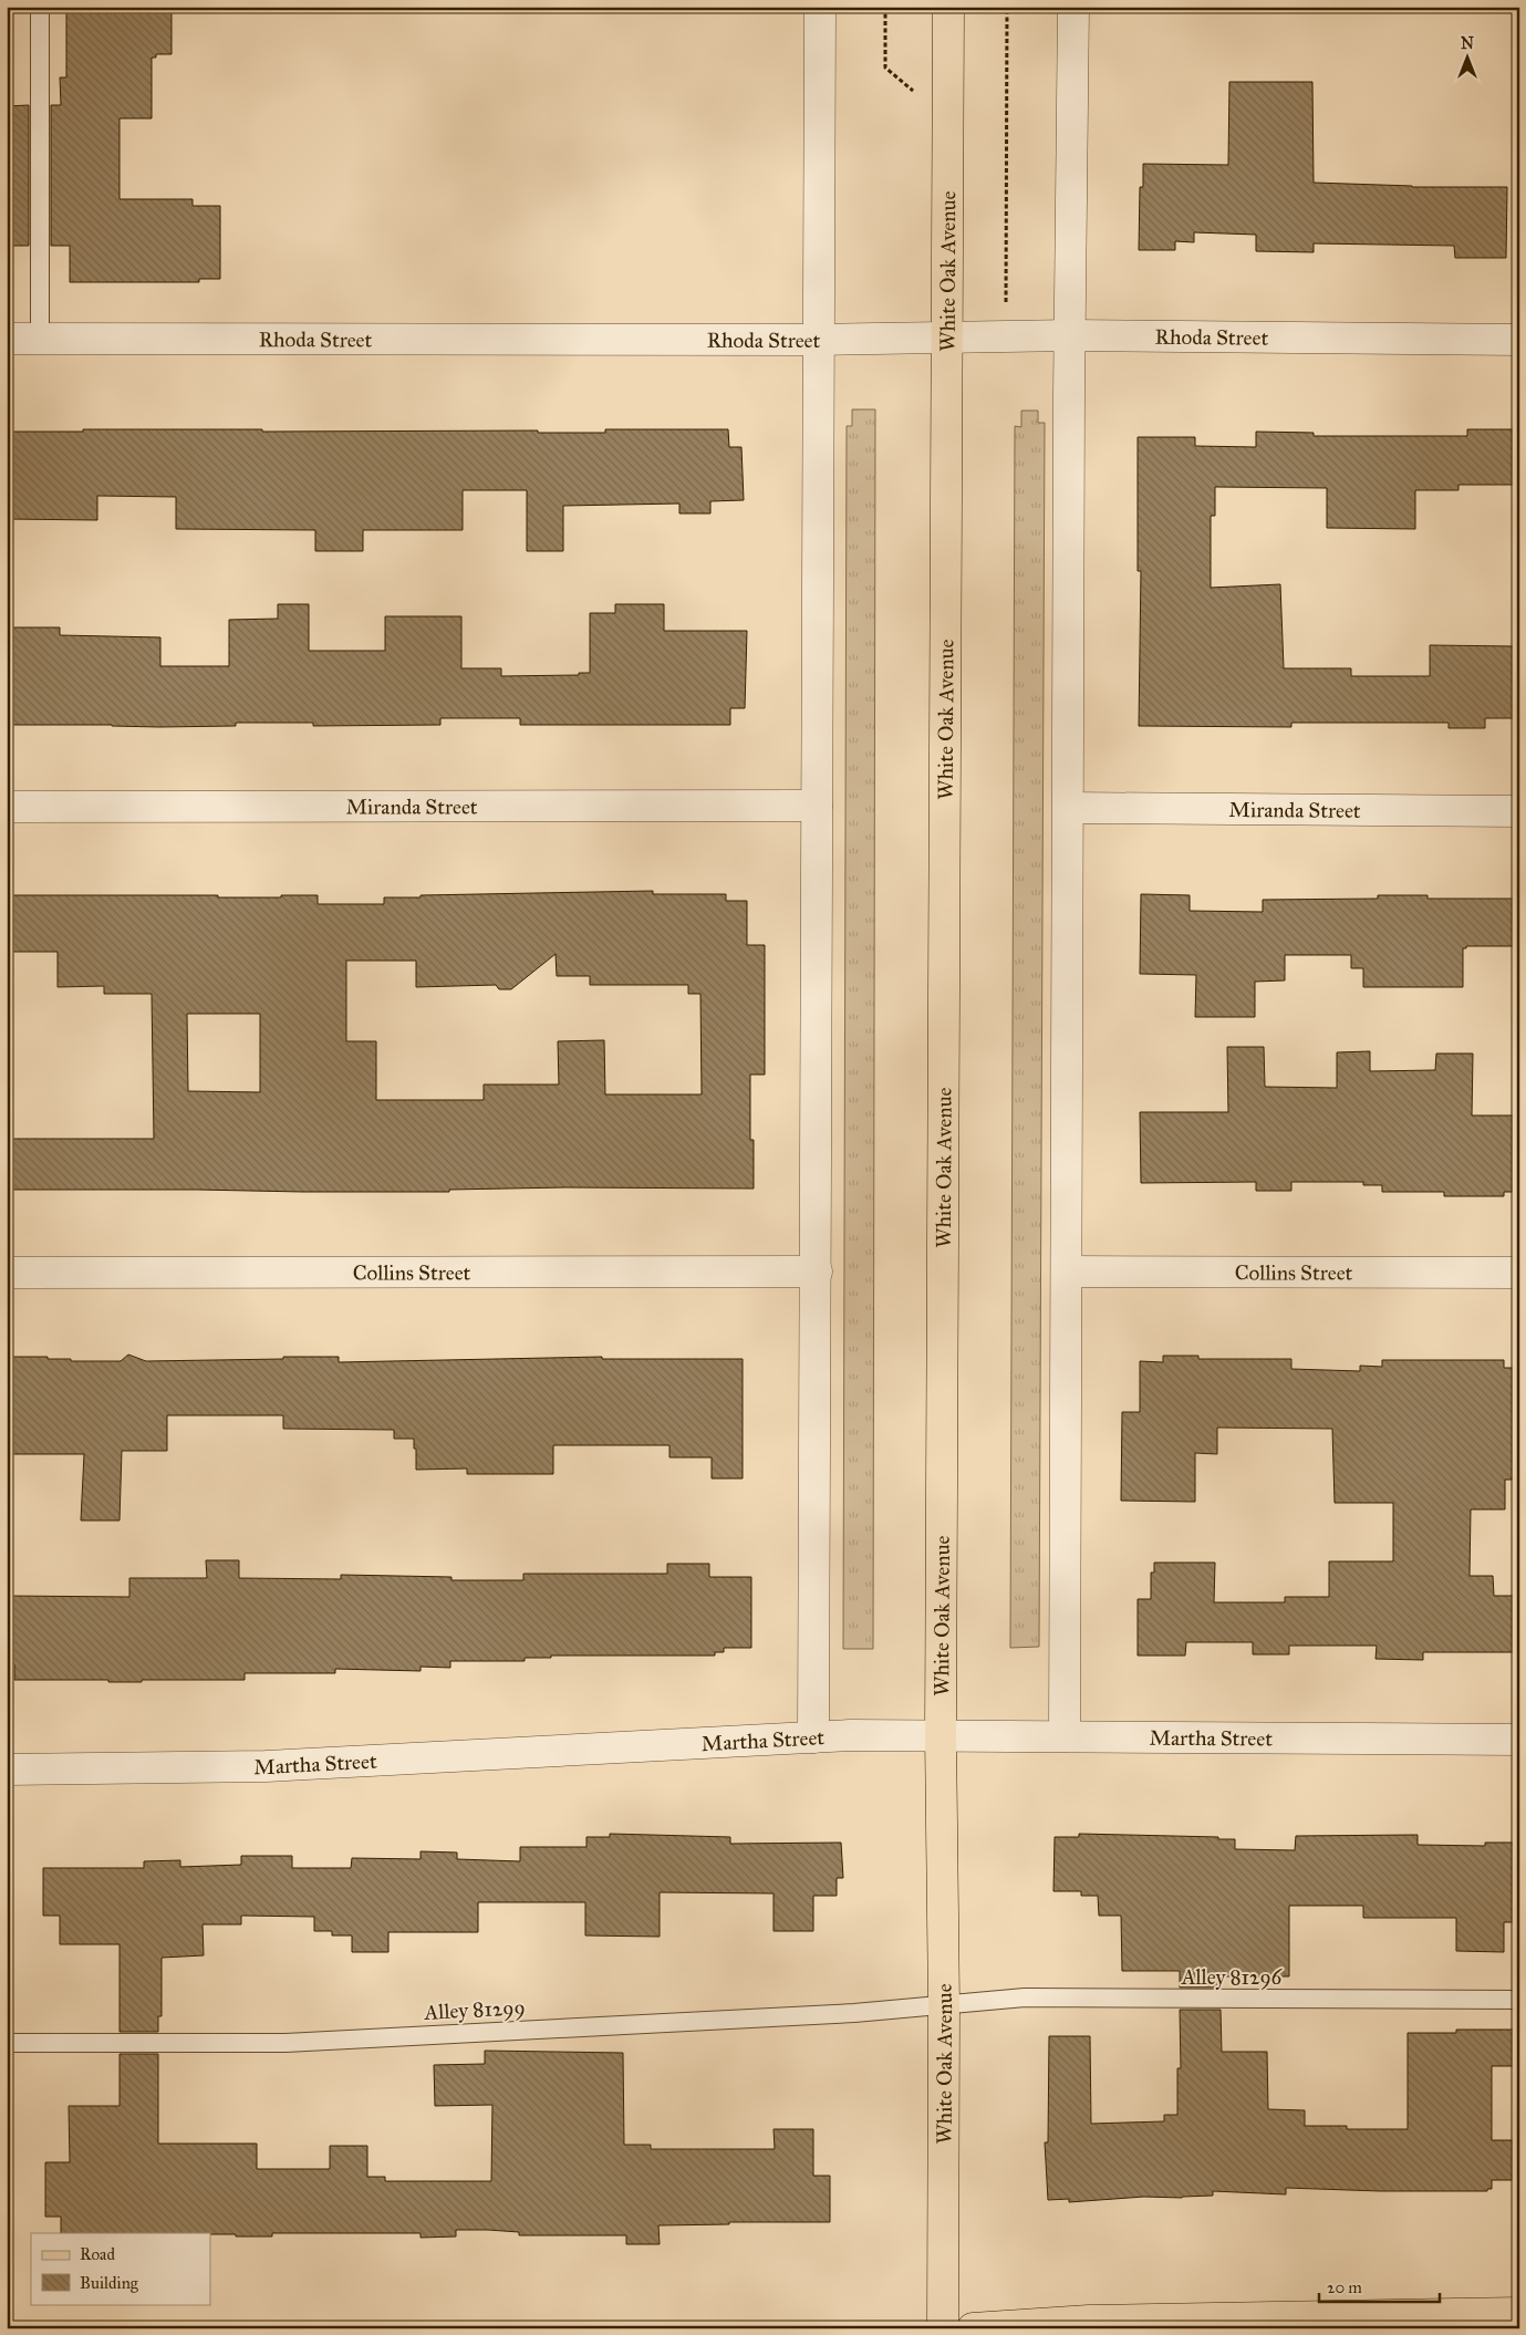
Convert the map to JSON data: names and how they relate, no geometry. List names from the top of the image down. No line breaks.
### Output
{"streets":{"main road":["White Oak Avenue"],"street":["Rhoda Street","Miranda Street","Collins Street","Martha Street"],"lane":["Alley 81296","Alley 81299"]},"crossings":[["White Oak Avenue","Rhoda Street"],["White Oak Avenue","Martha Street"],["White Oak Avenue","Alley 81296"],["White Oak Avenue","Alley 81299"],["Alley 81296","Alley 81299"]],"legend":["Road","Building"],"scale_bar":"20 m","north":"top"}
